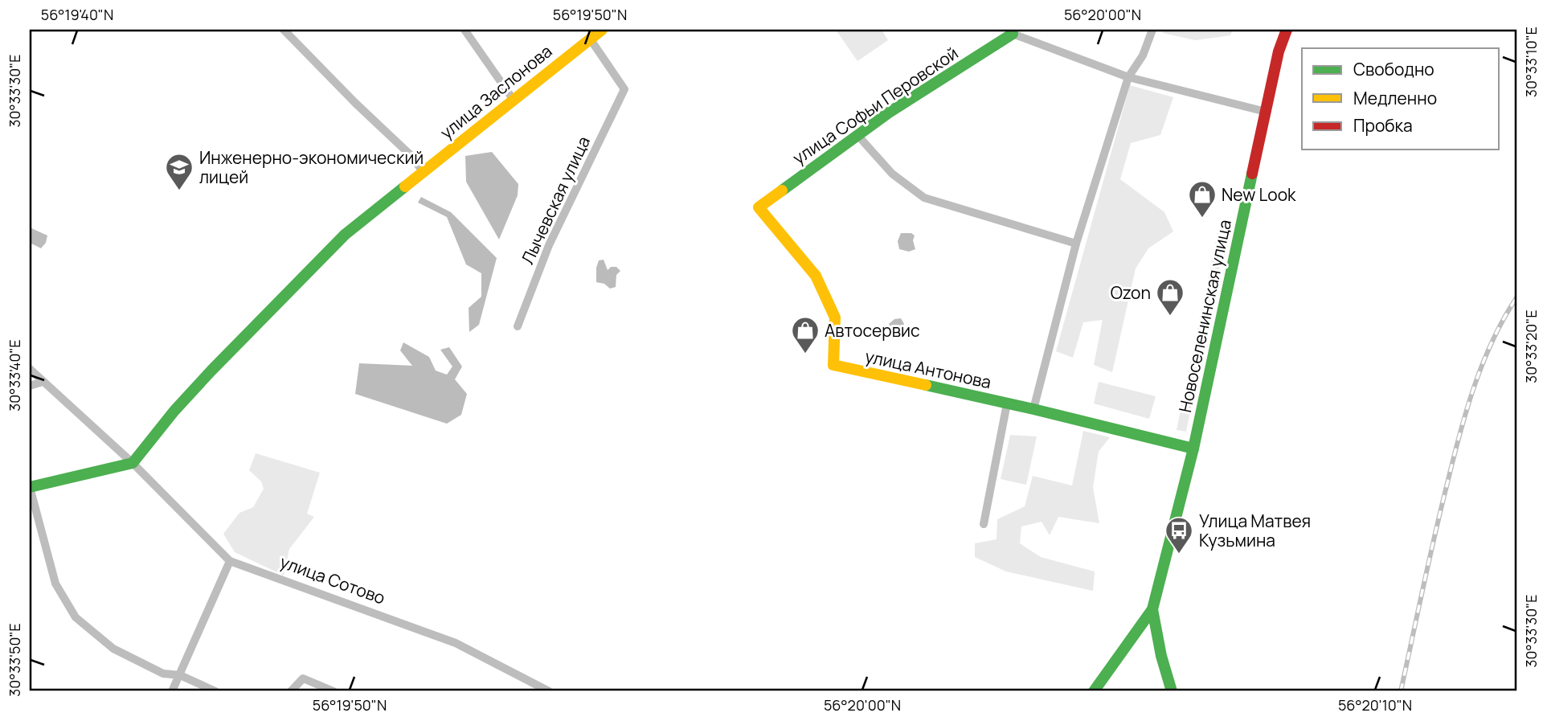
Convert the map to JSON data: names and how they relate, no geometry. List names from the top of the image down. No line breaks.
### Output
{"streets":{"street":["улица Заслонова","улица Софьи Перовской","Лычевская улица","Новоселенинская улица","улица Антонова","улица Сотово"]},"crossings":[["улица Заслонова","Лычевская улица"],["улица Заслонова","улица Сотово"],["улица Софьи Перовской","улица Антонова"],["Новоселенинская улица","улица Антонова"]],"places":{"school or university":["Инженерно-экономический лицей"],"shop":["New Look","Ozon","Автосервис"],"bus stop":["Улица Матвея Кузьмина"]},"legend":["Свободно","Медленно","Пробка"],"coordinates":["56°19'40\"N","56°19'50\"N","56°20'00\"N","30°33'10\"E","30°33'30\"E","30°33'20\"E","30°33'40\"E","30°33'50\"E","56°20'10\"N"]}
